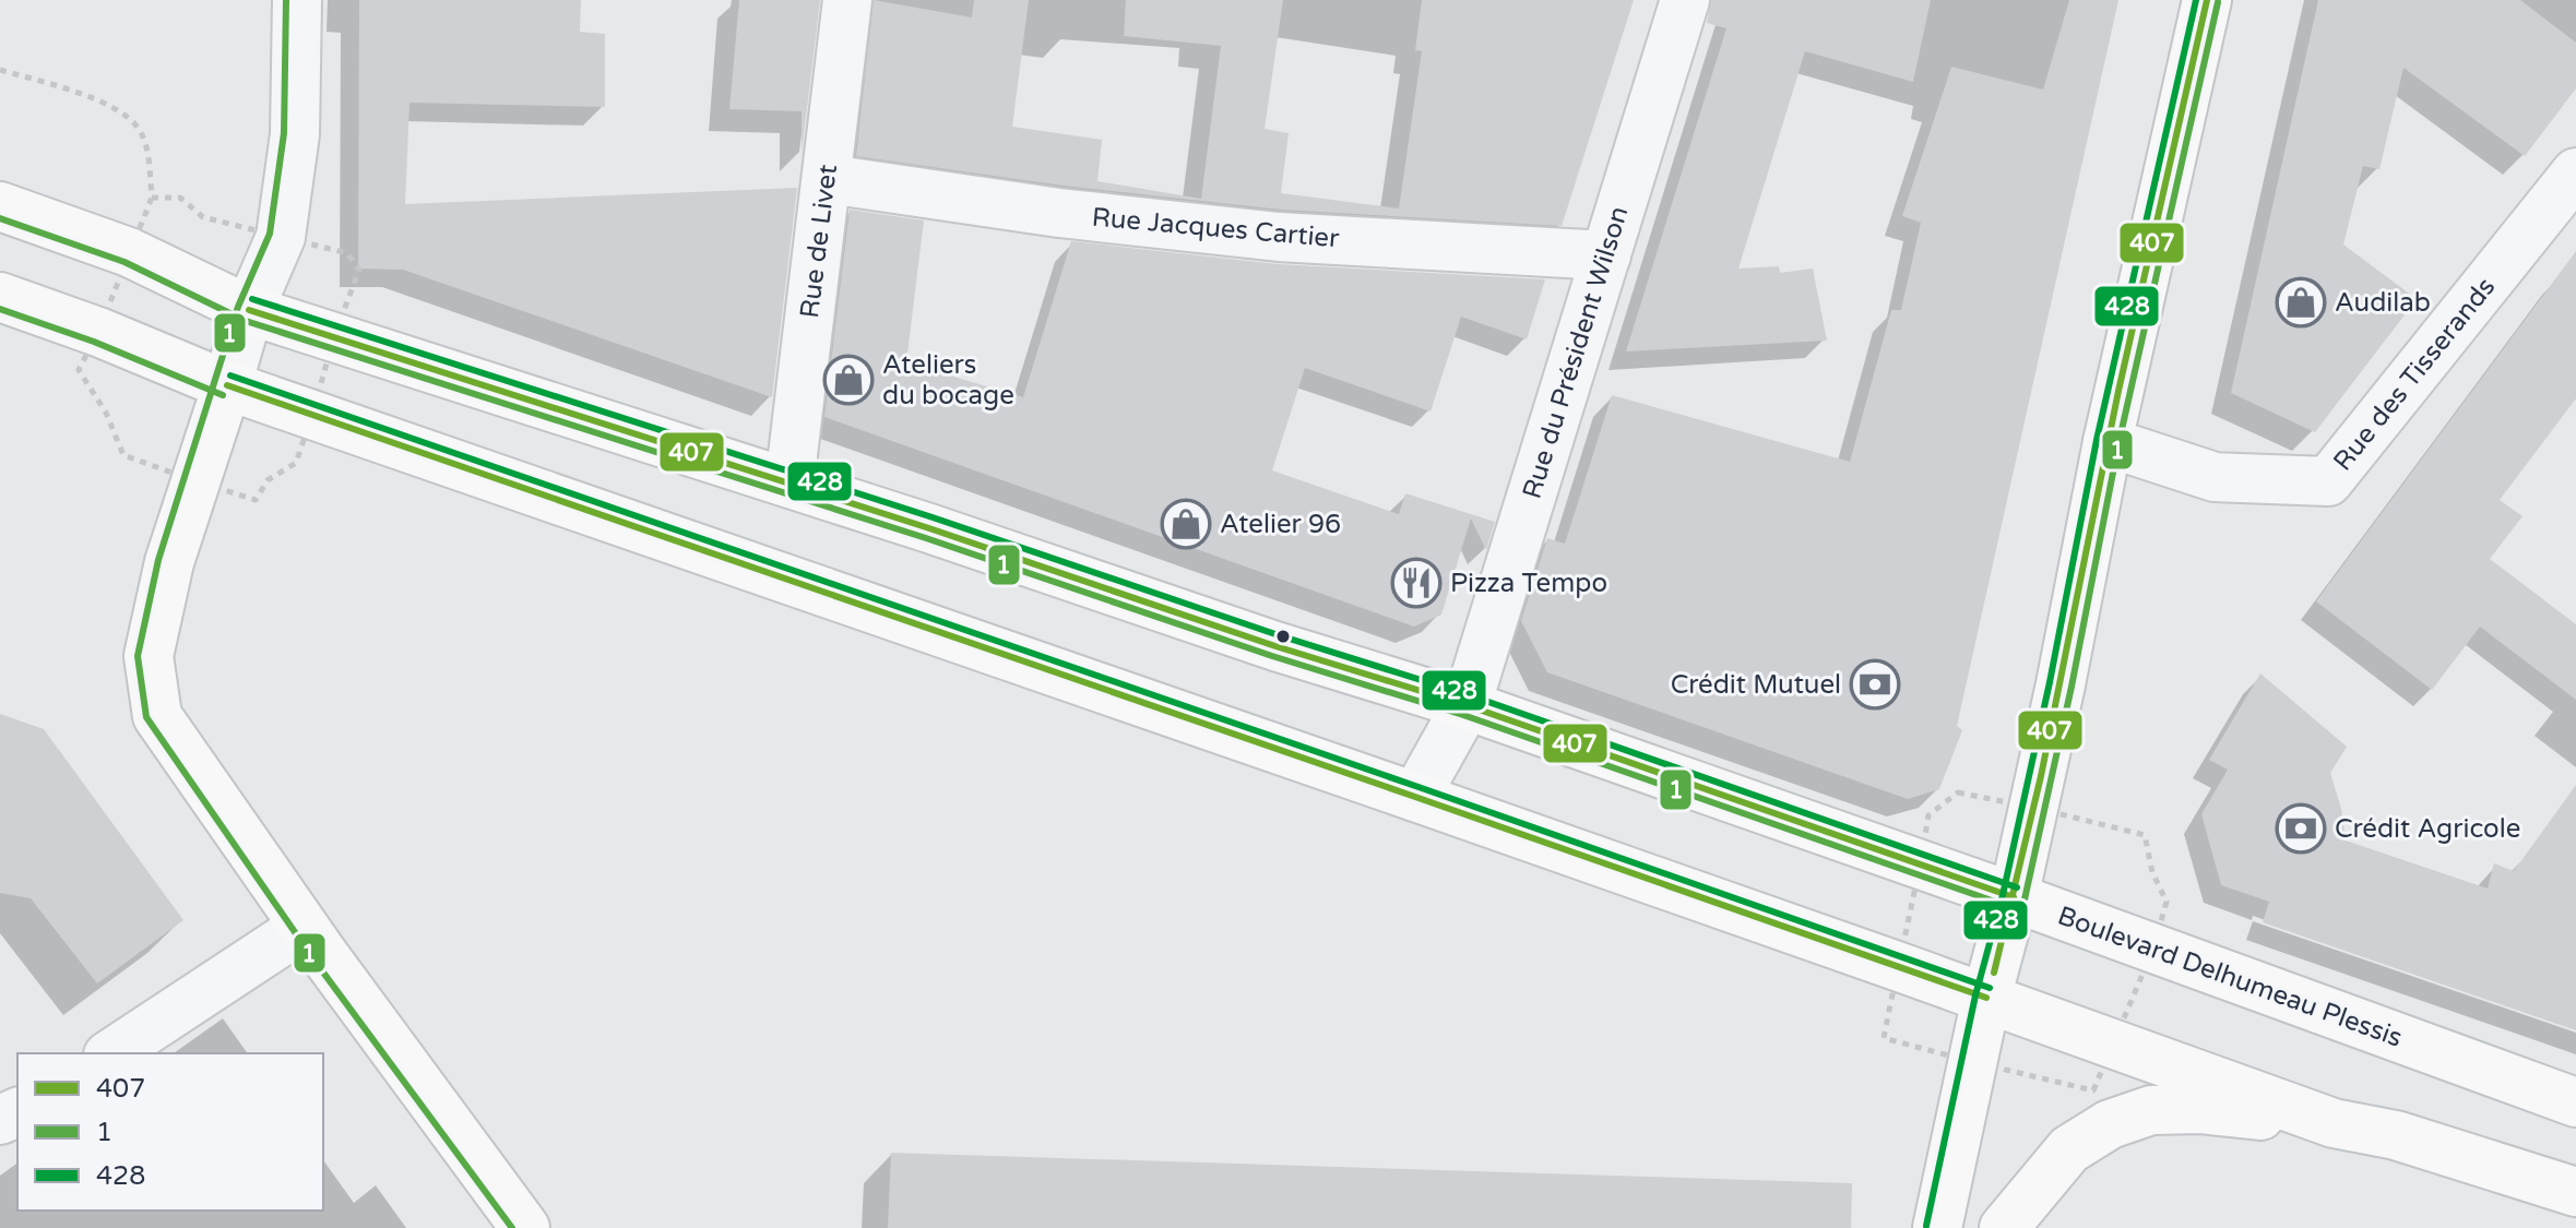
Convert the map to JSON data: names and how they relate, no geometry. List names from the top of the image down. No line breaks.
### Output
{"streets":{"main road":["Boulevard Delhumeau Plessis"],"street":["Rue Jacques Cartier","Rue de Livet","Rue du Président Wilson","Rue des Tisserands"]},"crossings":[["Rue Jacques Cartier","Rue de Livet"],["Rue Jacques Cartier","Rue du Président Wilson"],["Rue de Livet","Boulevard Delhumeau Plessis"],["Rue du Président Wilson","Boulevard Delhumeau Plessis"]],"places":{"shop":["Audilab","Ateliers du bocage","Atelier 96"],"restaurant":["Pizza Tempo"],"bank":["Crédit Mutuel","Crédit Agricole"]},"lines":["transit line 407","transit line 1","transit line 428"],"legend":["407","1","428"]}
